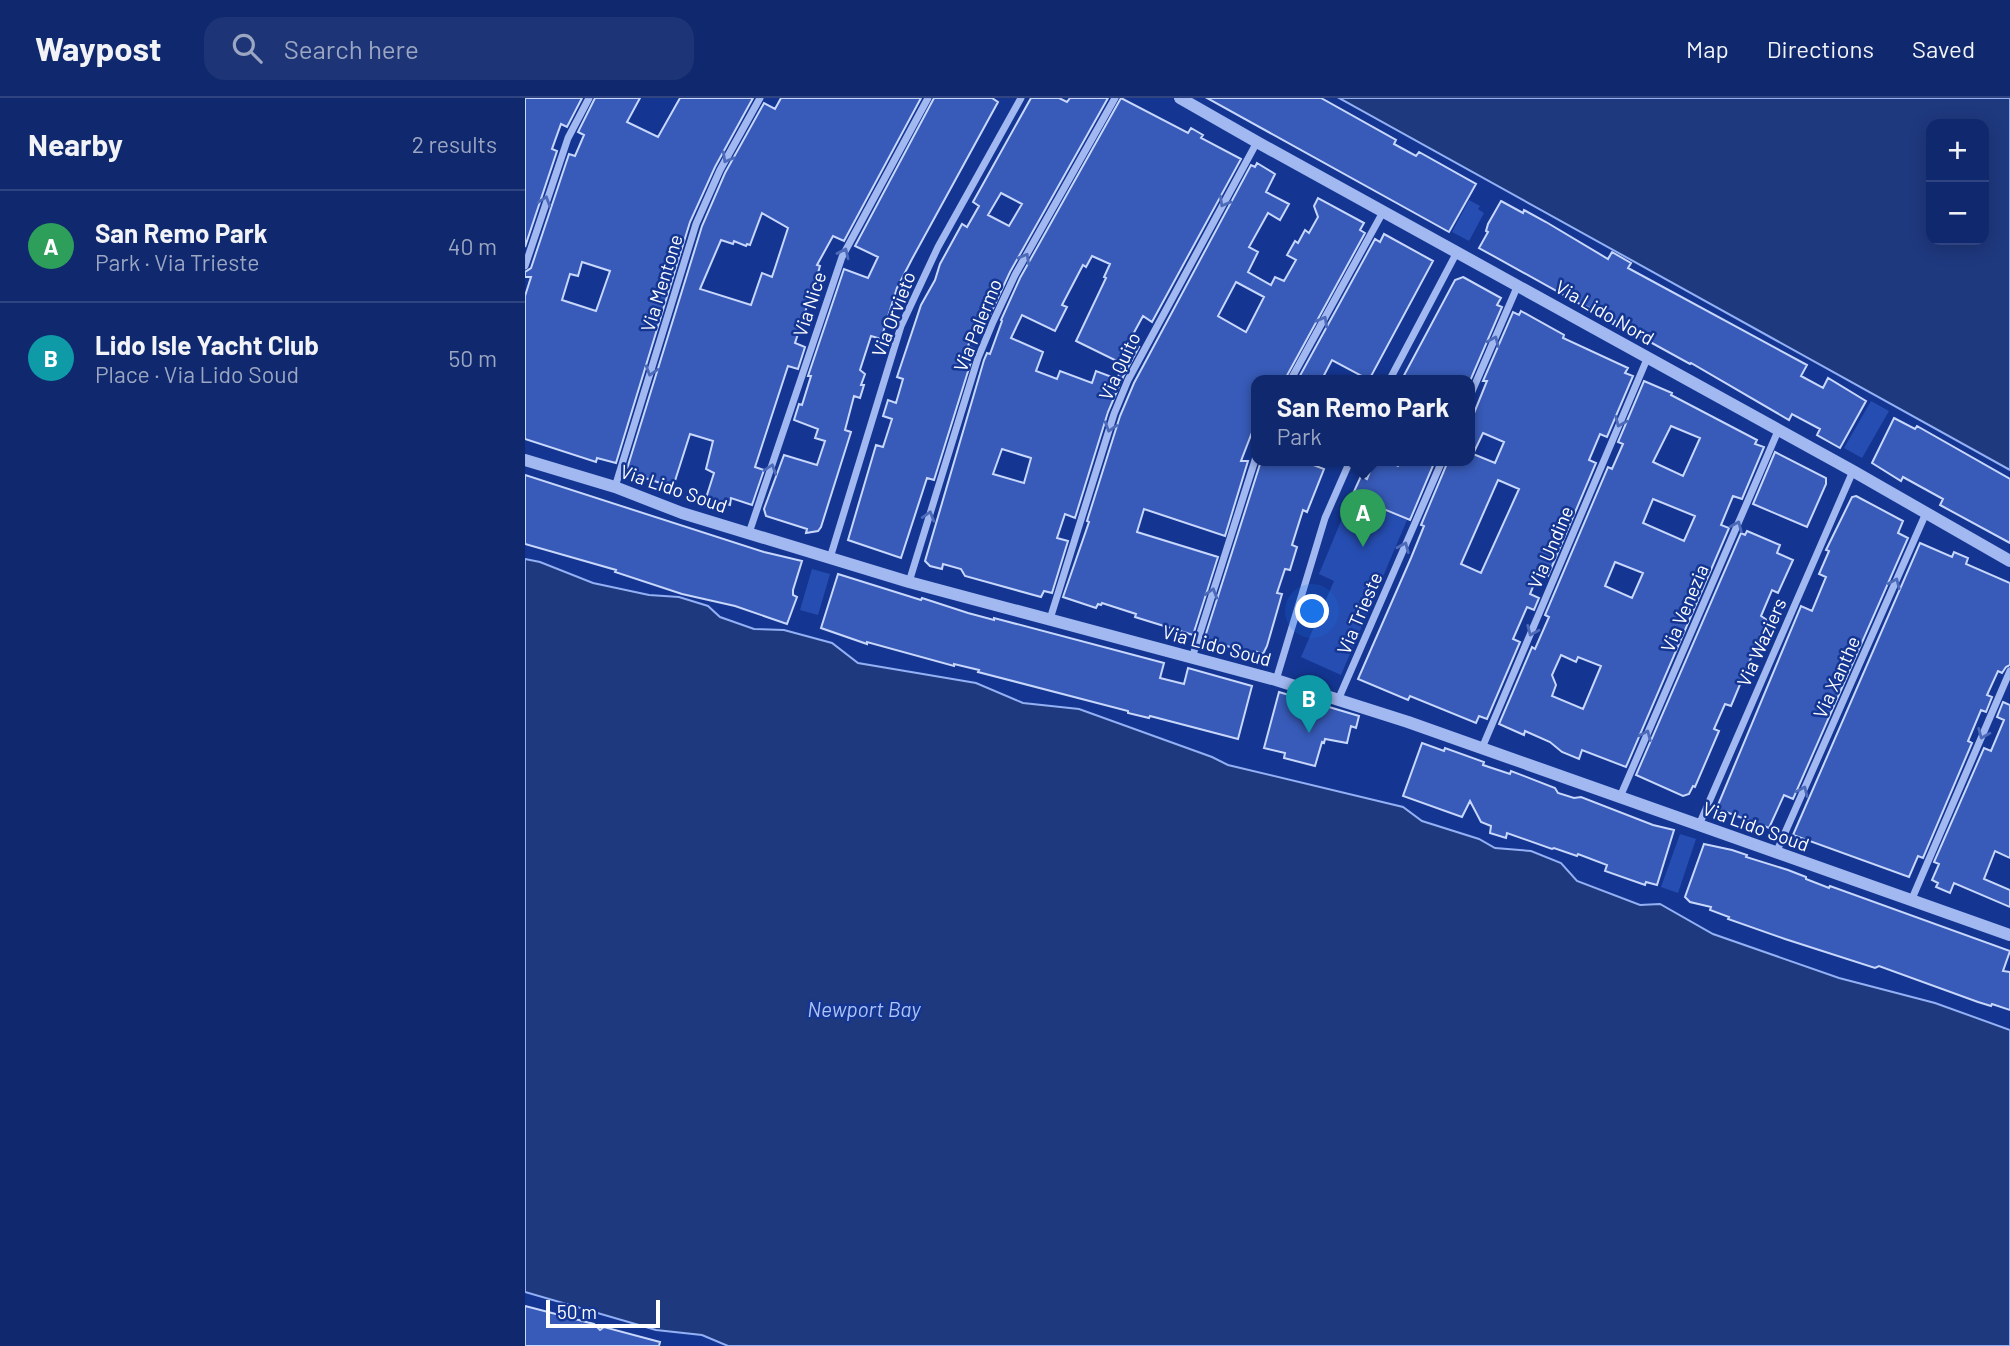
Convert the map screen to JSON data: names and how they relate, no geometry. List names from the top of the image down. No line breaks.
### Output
{"streets":{"street":["Via Mentone","Via Nice","Via Lido Nord","Via Orvieto","Via Palermo","Via Quito","Via Lido Soud","Via Undine","Via Venezia","Via Trieste","Via Waziers","Via Xanthe"]},"crossings":[["Via Mentone","Via Lido Soud"],["Via Nice","Via Lido Soud"],["Via Lido Nord","Via Quito"],["Via Lido Nord","Via Undine"],["Via Lido Nord","Via Venezia"],["Via Lido Nord","Via Waziers"],["Via Lido Nord","Via Xanthe"],["Via Orvieto","Via Lido Soud"],["Via Palermo","Via Lido Soud"],["Via Quito","Via Lido Soud"],["Via Lido Soud","Via Undine"],["Via Lido Soud","Via Venezia"],["Via Lido Soud","Via Trieste"],["Via Lido Soud","Via Waziers"],["Via Lido Soud","Via Xanthe"]],"one_way":["Via Mentone","Via Nice","Via Palermo","Via Quito","Via Undine","Via Venezia","Via Trieste","Via Xanthe"],"water":["Newport Bay"],"scale_bar":"50 m","page":{"header":"Waypost","search":"Search here","nav":["Map","Directions","Saved"],"heading":["Nearby","2 results"],"map_buttons":["+","−"],"list":[{"mark":"A","name":"San Remo Park","note":"Park · Via Trieste","value":"40 m"},{"mark":"B","name":"Lido Isle Yacht Club","note":"Place · Via Lido Soud","value":"50 m"}],"popup":["San Remo Park","Park"],"pins":["A","B"],"scale":"50 m"}}
